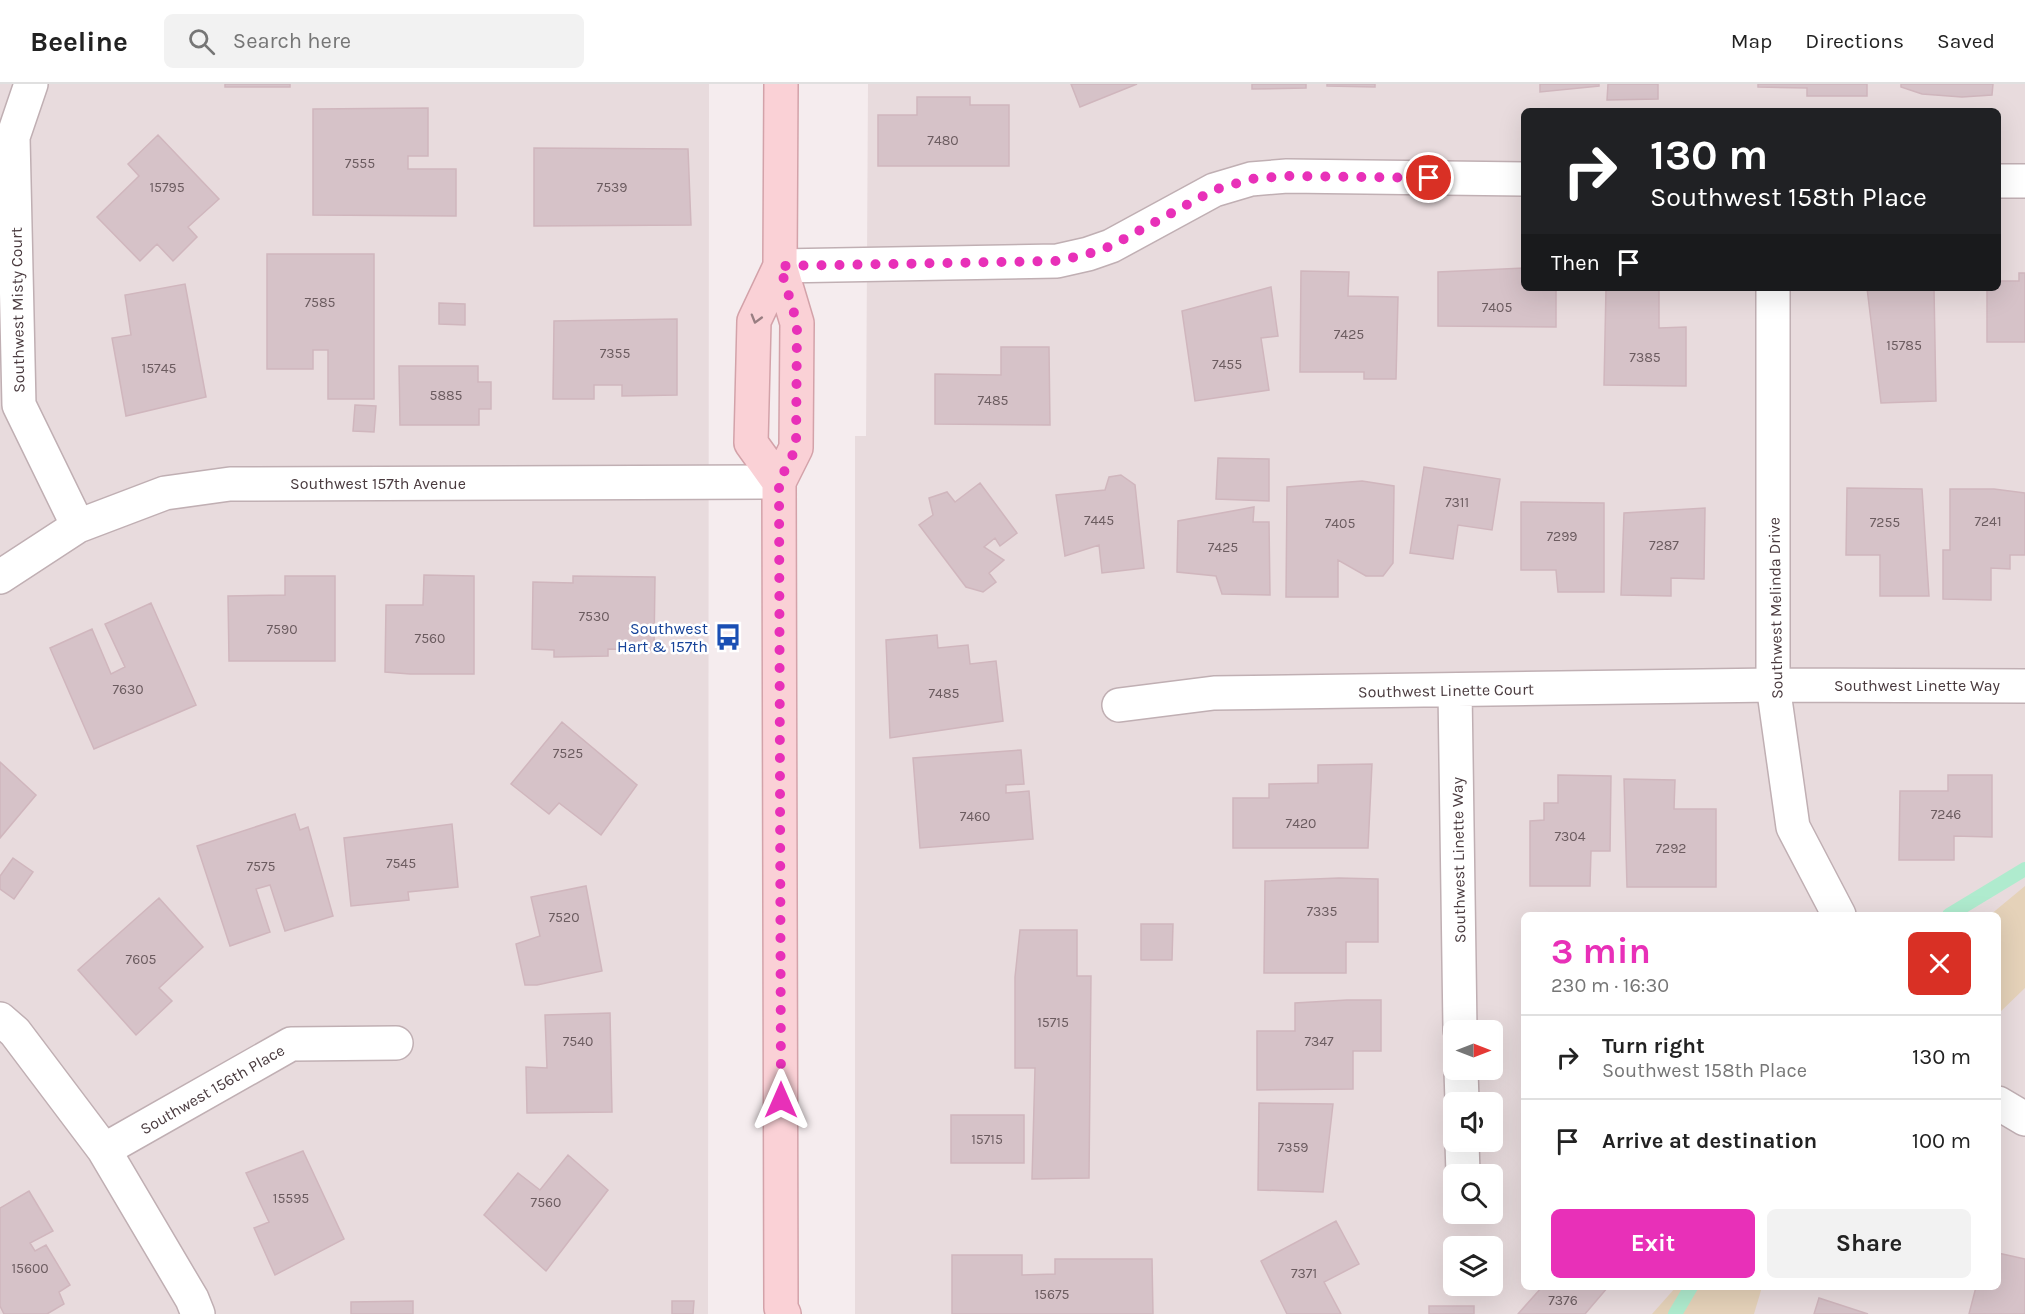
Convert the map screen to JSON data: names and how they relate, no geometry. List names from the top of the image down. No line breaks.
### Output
{"streets":{"street":["Southwest Misty Court","Southwest 157th Avenue","Southwest Melinda Drive","Southwest Linette Way","Southwest Linette Court","Southwest 156th Place"]},"crossings":[["Southwest Misty Court","Southwest 157th Avenue"],["Southwest Melinda Drive","Southwest Linette Way"],["Southwest Melinda Drive","Southwest Linette Court"],["Southwest Linette Way","Southwest Linette Court"]],"places":{"bus stop":["Southwest Hart & 157th"]},"house_numbers":["7480","7555","15795","7539","7585","7405","7425","15785","7355","7385","7455","15745","5885","7485","7311","7445","7241","7255","7405","7299","7287","7425","7530","7590","7560","7630","7485","7525","7246","7460","7420","7304","7292","7545","7575","7335","7520","7605","15715","7540","7347","15715","7359","15595","7560","15600","7371","15675","7376"],"north":"right","page":{"header":"Beeline","search":"Search here","nav":["Map","Directions","Saved"],"turn":["130 m","Southwest 158th Place"],"then":"Then","heading":["3 min","230 m · 16:30"],"list":[{"name":"Turn right","note":"Southwest 158th Place","value":"130 m"},{"name":"Arrive at destination","value":"100 m"}],"buttons":["Exit","Share"]}}
